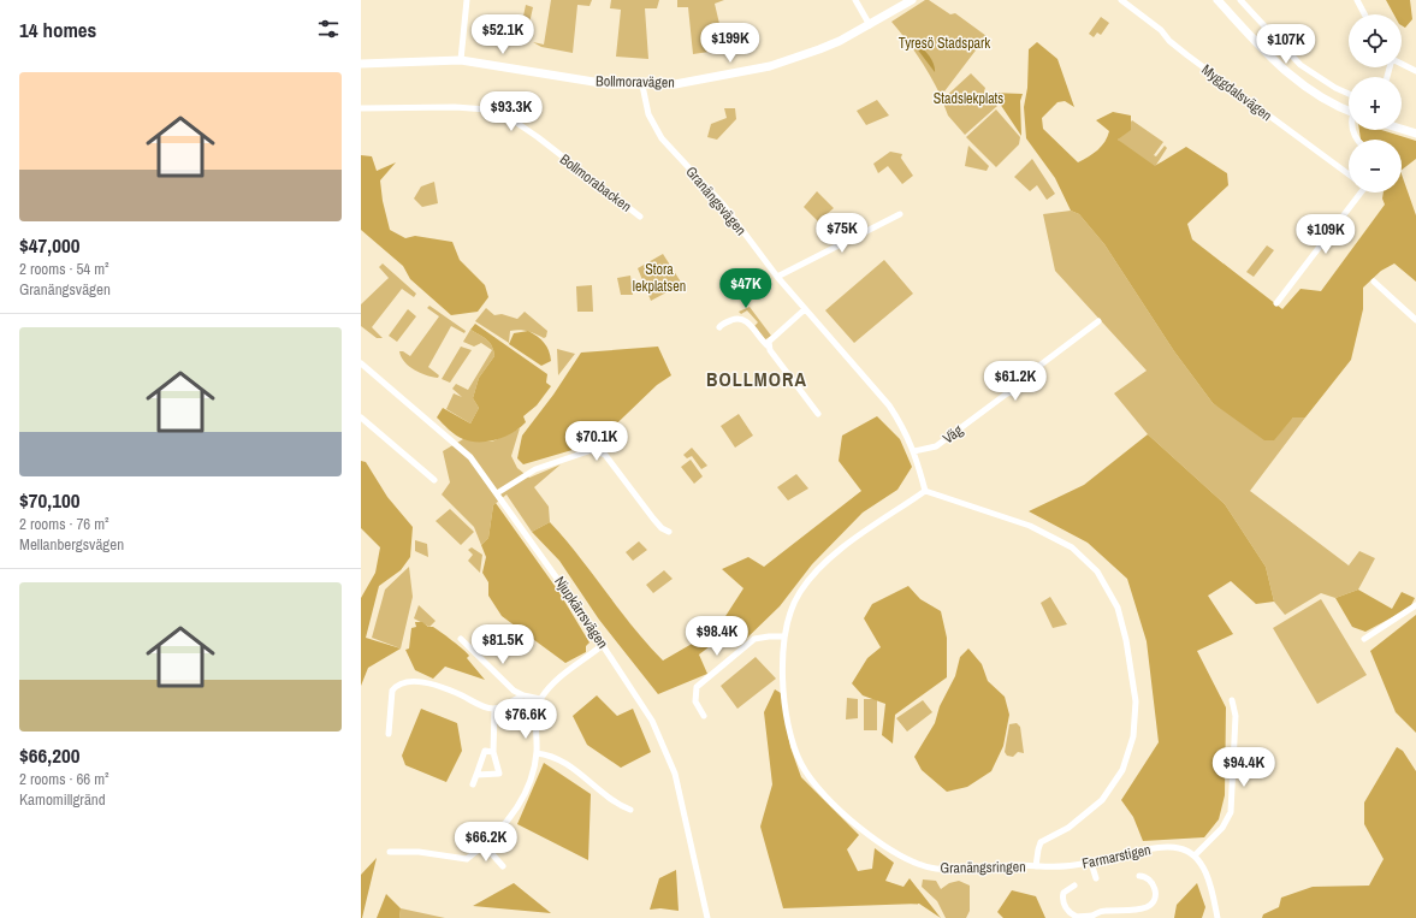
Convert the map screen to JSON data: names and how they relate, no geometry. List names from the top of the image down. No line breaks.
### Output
{"streets":{"street":["Bollmoravägen","Myggdalsvägen","Bollmorabacken","Granängsvägen","Väg","Njupkärrsvägen","Farmarstigen","Granängsringen"]},"crossings":[["Bollmoravägen","Granängsvägen"],["Granängsvägen","Väg"],["Granängsvägen","Granängsringen"],["Farmarstigen","Granängsringen"]],"districts":["BOLLMORA"],"parks":["Tyresö Stadspark","Stadslekplats","Stora lekplatsen"],"page":{"heading":"14 homes","map_buttons":["+","−"],"price":["$52.1K","$199K","$107K","$93.3K","$75K","$109K","$47K","$61.2K","$70.1K","$98.4K","$81.5K","$76.6K","$94.4K","$66.2K"],"list":[{"name":"$47,000","note":"2 rooms · 54 m² · Granängsvägen"},{"name":"$70,100","note":"2 rooms · 76 m² · Mellanbergsvägen"},{"name":"$66,200","note":"2 rooms · 66 m² · Kamomillgränd"}]}}
